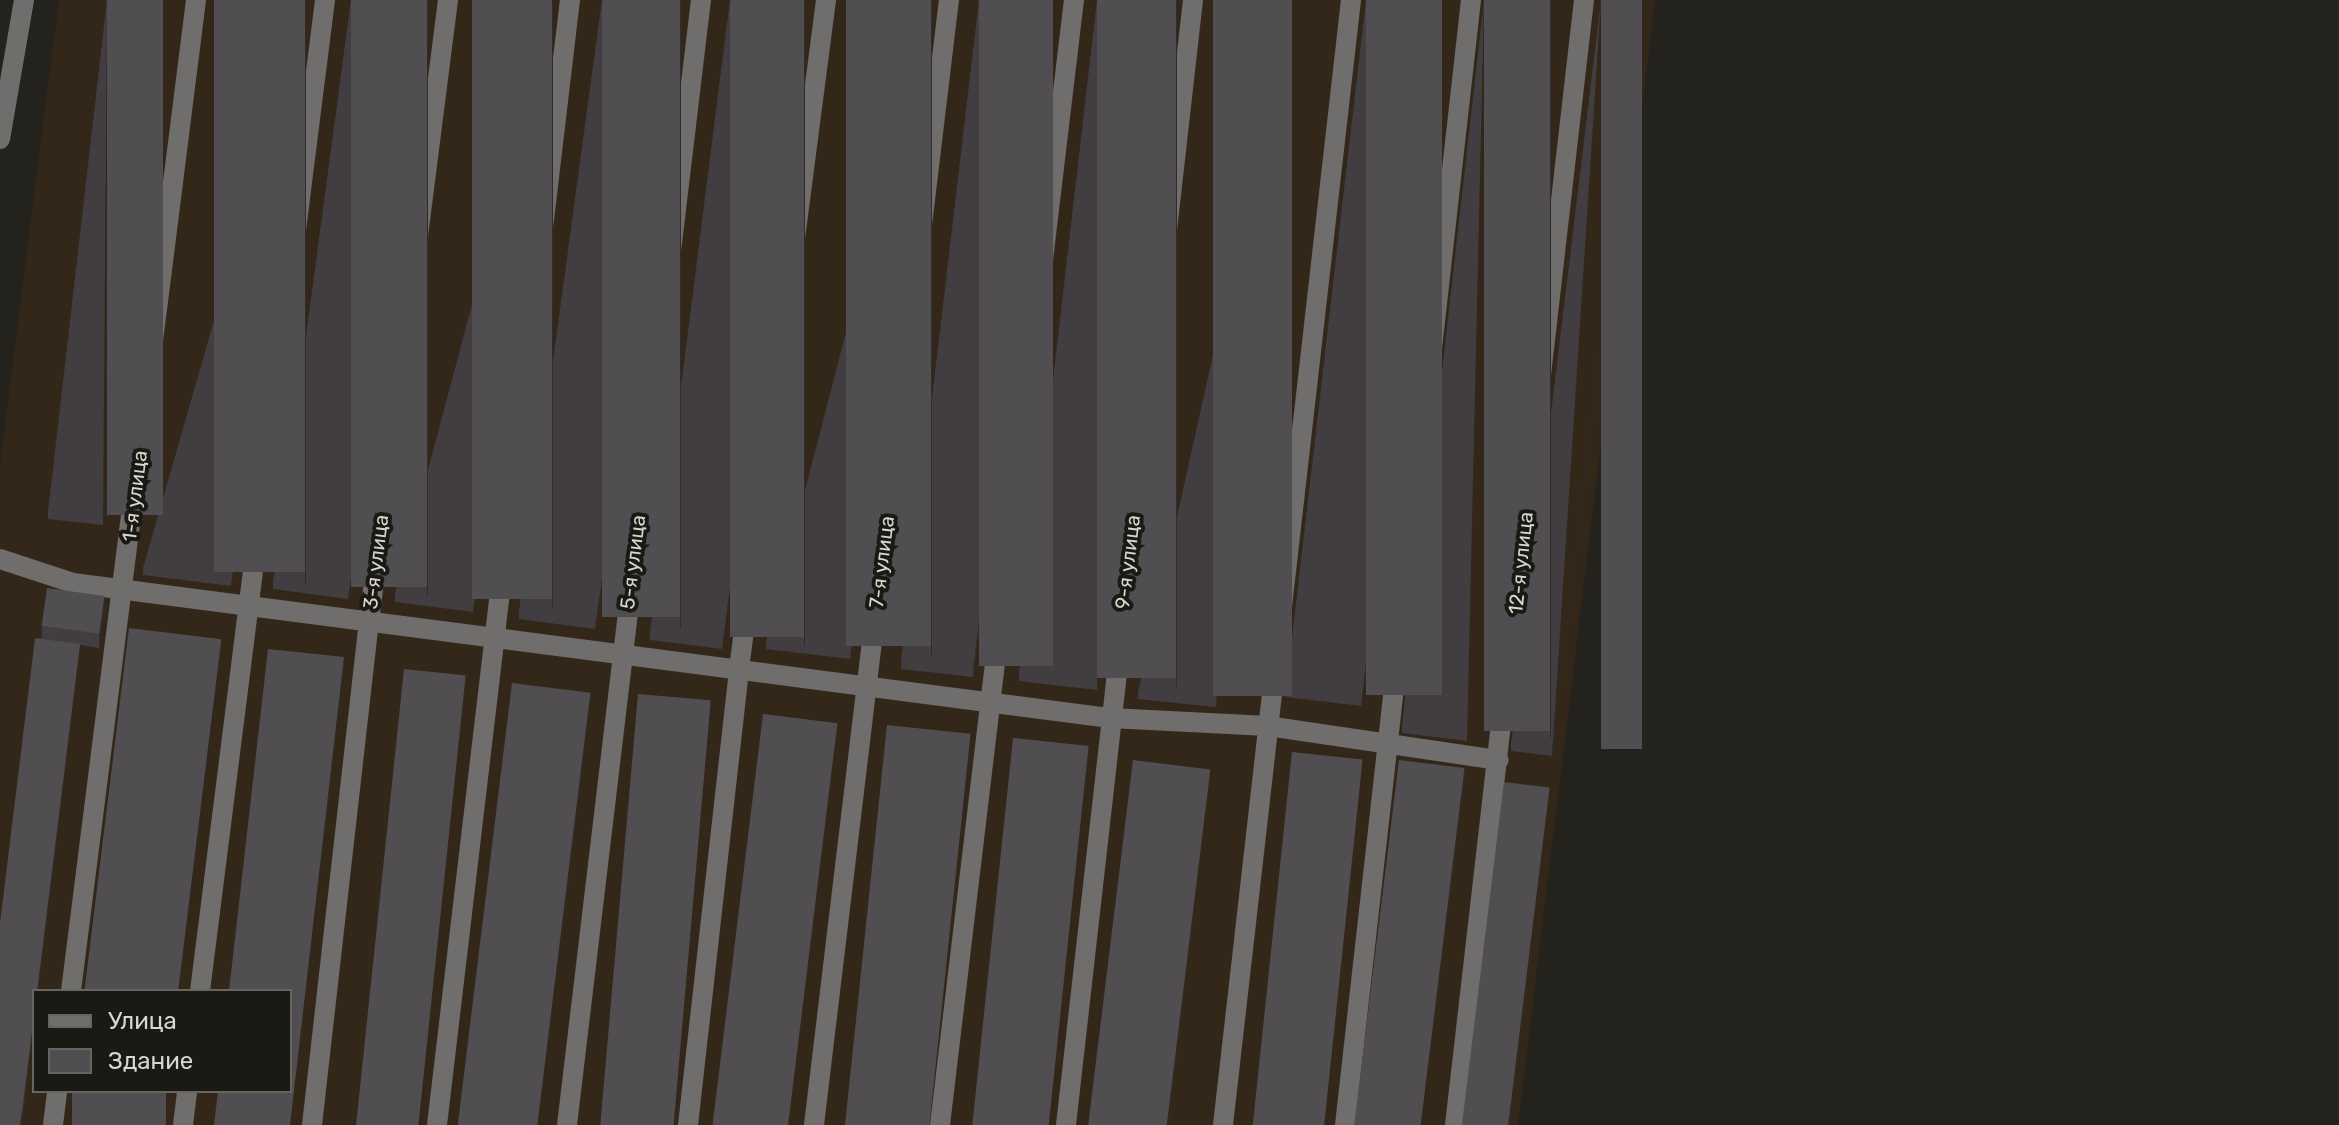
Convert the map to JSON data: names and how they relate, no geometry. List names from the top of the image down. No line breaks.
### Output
{"streets":{"street":["1-я улица","3-я улица","5-я улица","7-я улица","9-я улица","12-я улица"]},"legend":["Улица","Здание"]}
